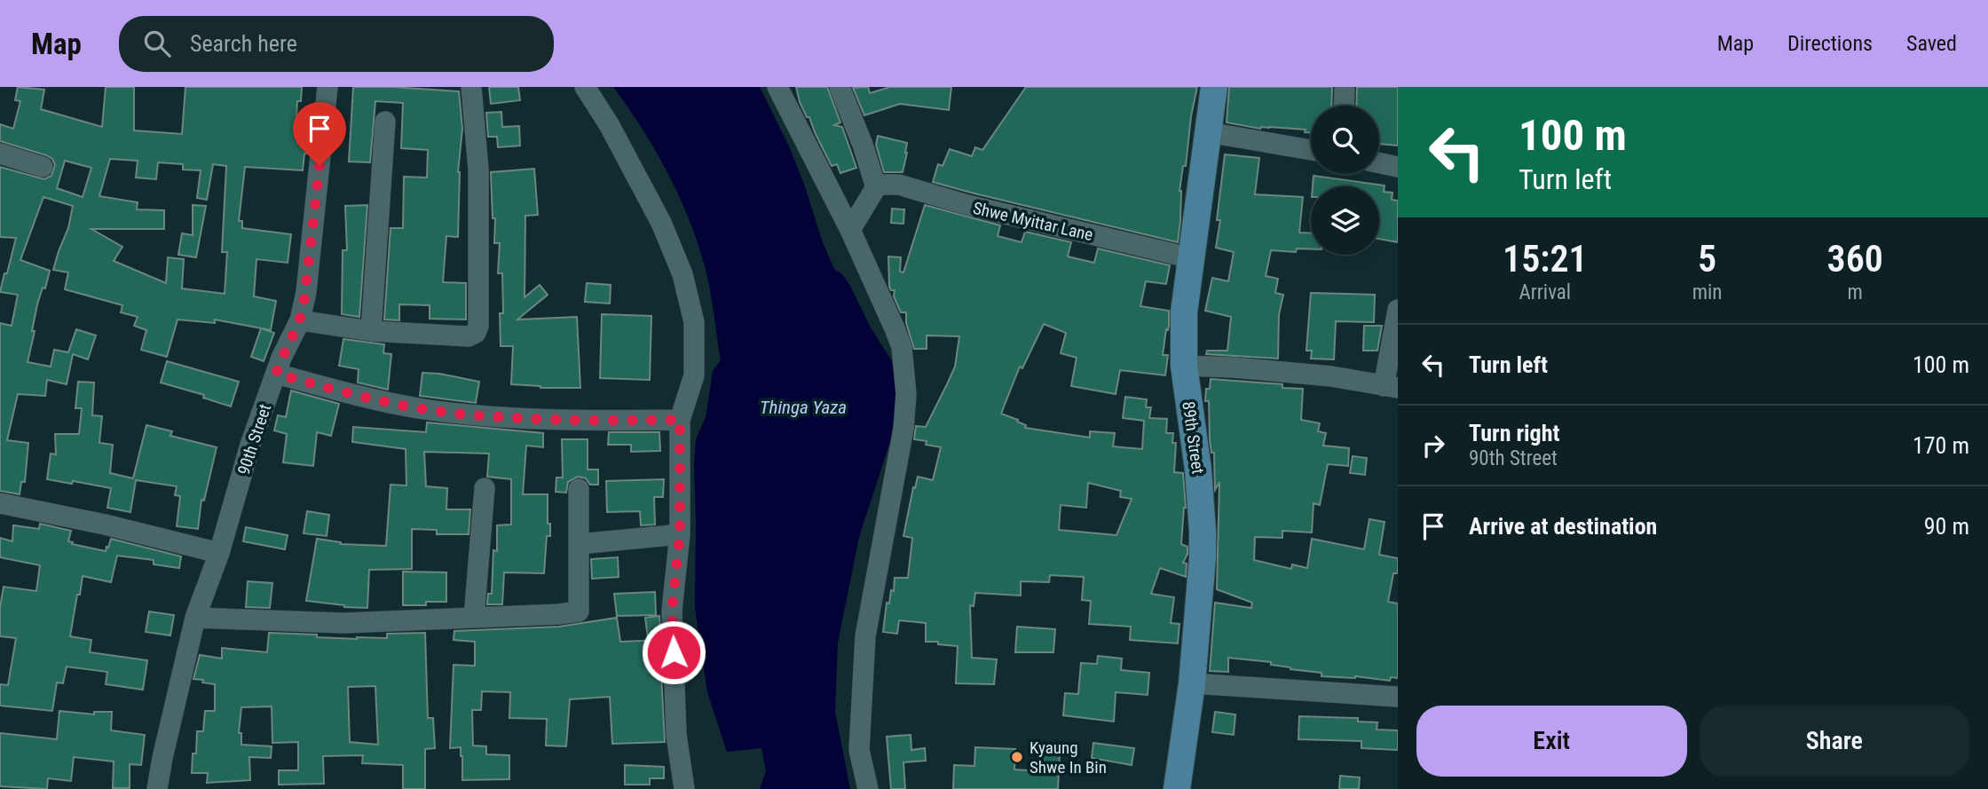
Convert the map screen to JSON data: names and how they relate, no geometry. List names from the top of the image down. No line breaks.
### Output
{"streets":{"main road":["89th Street"],"street":["Shwe Myittar Lane","90th Street"]},"crossings":[["Shwe Myittar Lane","89th Street"]],"water":["Thinga Yaza"],"places":["Kyaung Shwe In Bin"],"page":{"header":"Map","search":"Search here","nav":["Map","Directions","Saved"],"turn":["100 m","Turn left"],"eta":["15:21","Arrival","5","min","360","m"],"list":[{"name":"Turn left","value":"100 m"},{"name":"Turn right","note":"90th Street","value":"170 m"},{"name":"Arrive at destination","value":"90 m"}],"buttons":["Exit","Share"]}}
